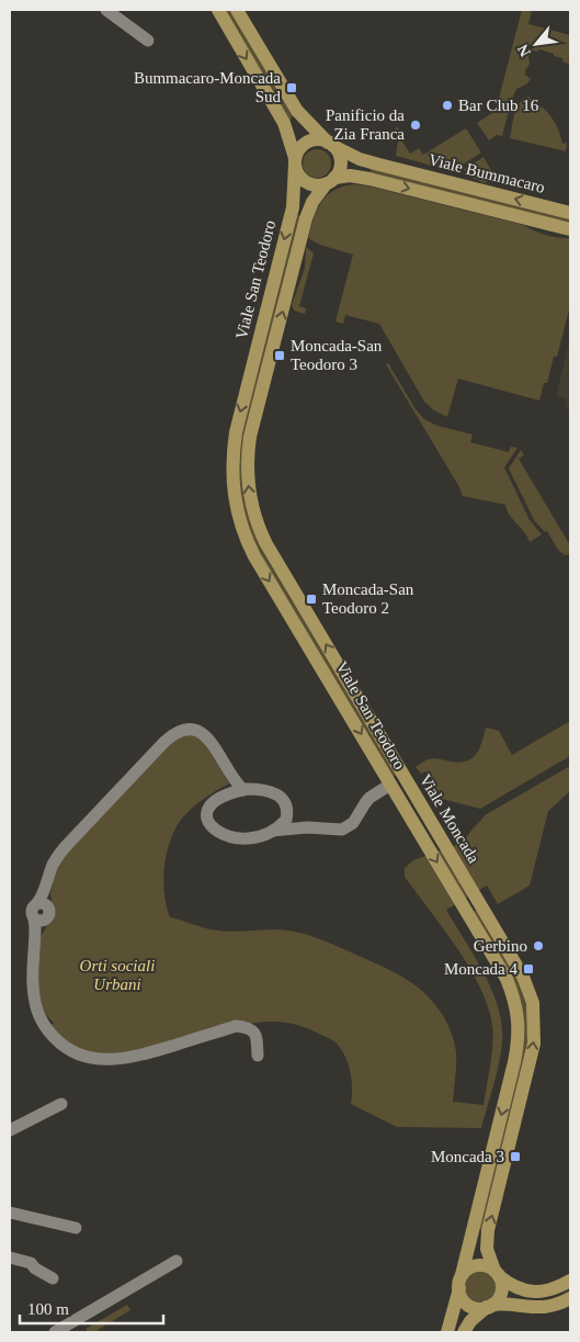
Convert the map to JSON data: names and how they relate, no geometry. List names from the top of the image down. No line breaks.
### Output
{"streets":{"main road":["Viale Bummacaro","Viale San Teodoro","Viale Moncada"]},"crossings":[["Viale Bummacaro","Viale San Teodoro"],["Viale Bummacaro","Viale Moncada"],["Viale San Teodoro","Viale Moncada"]],"one_way":["Viale San Teodoro","Viale Moncada"],"parks":["Orti sociali Urbani"],"places":{"transit":["Bummacaro-Moncada Sud","Moncada-San Teodoro 3","Moncada-San Teodoro 2","Moncada 4","Moncada 3"],"other":["Bar Club 16","Panificio da Zia Franca","Gerbino"]},"scale_bar":"100 m","north":"bottom left"}
